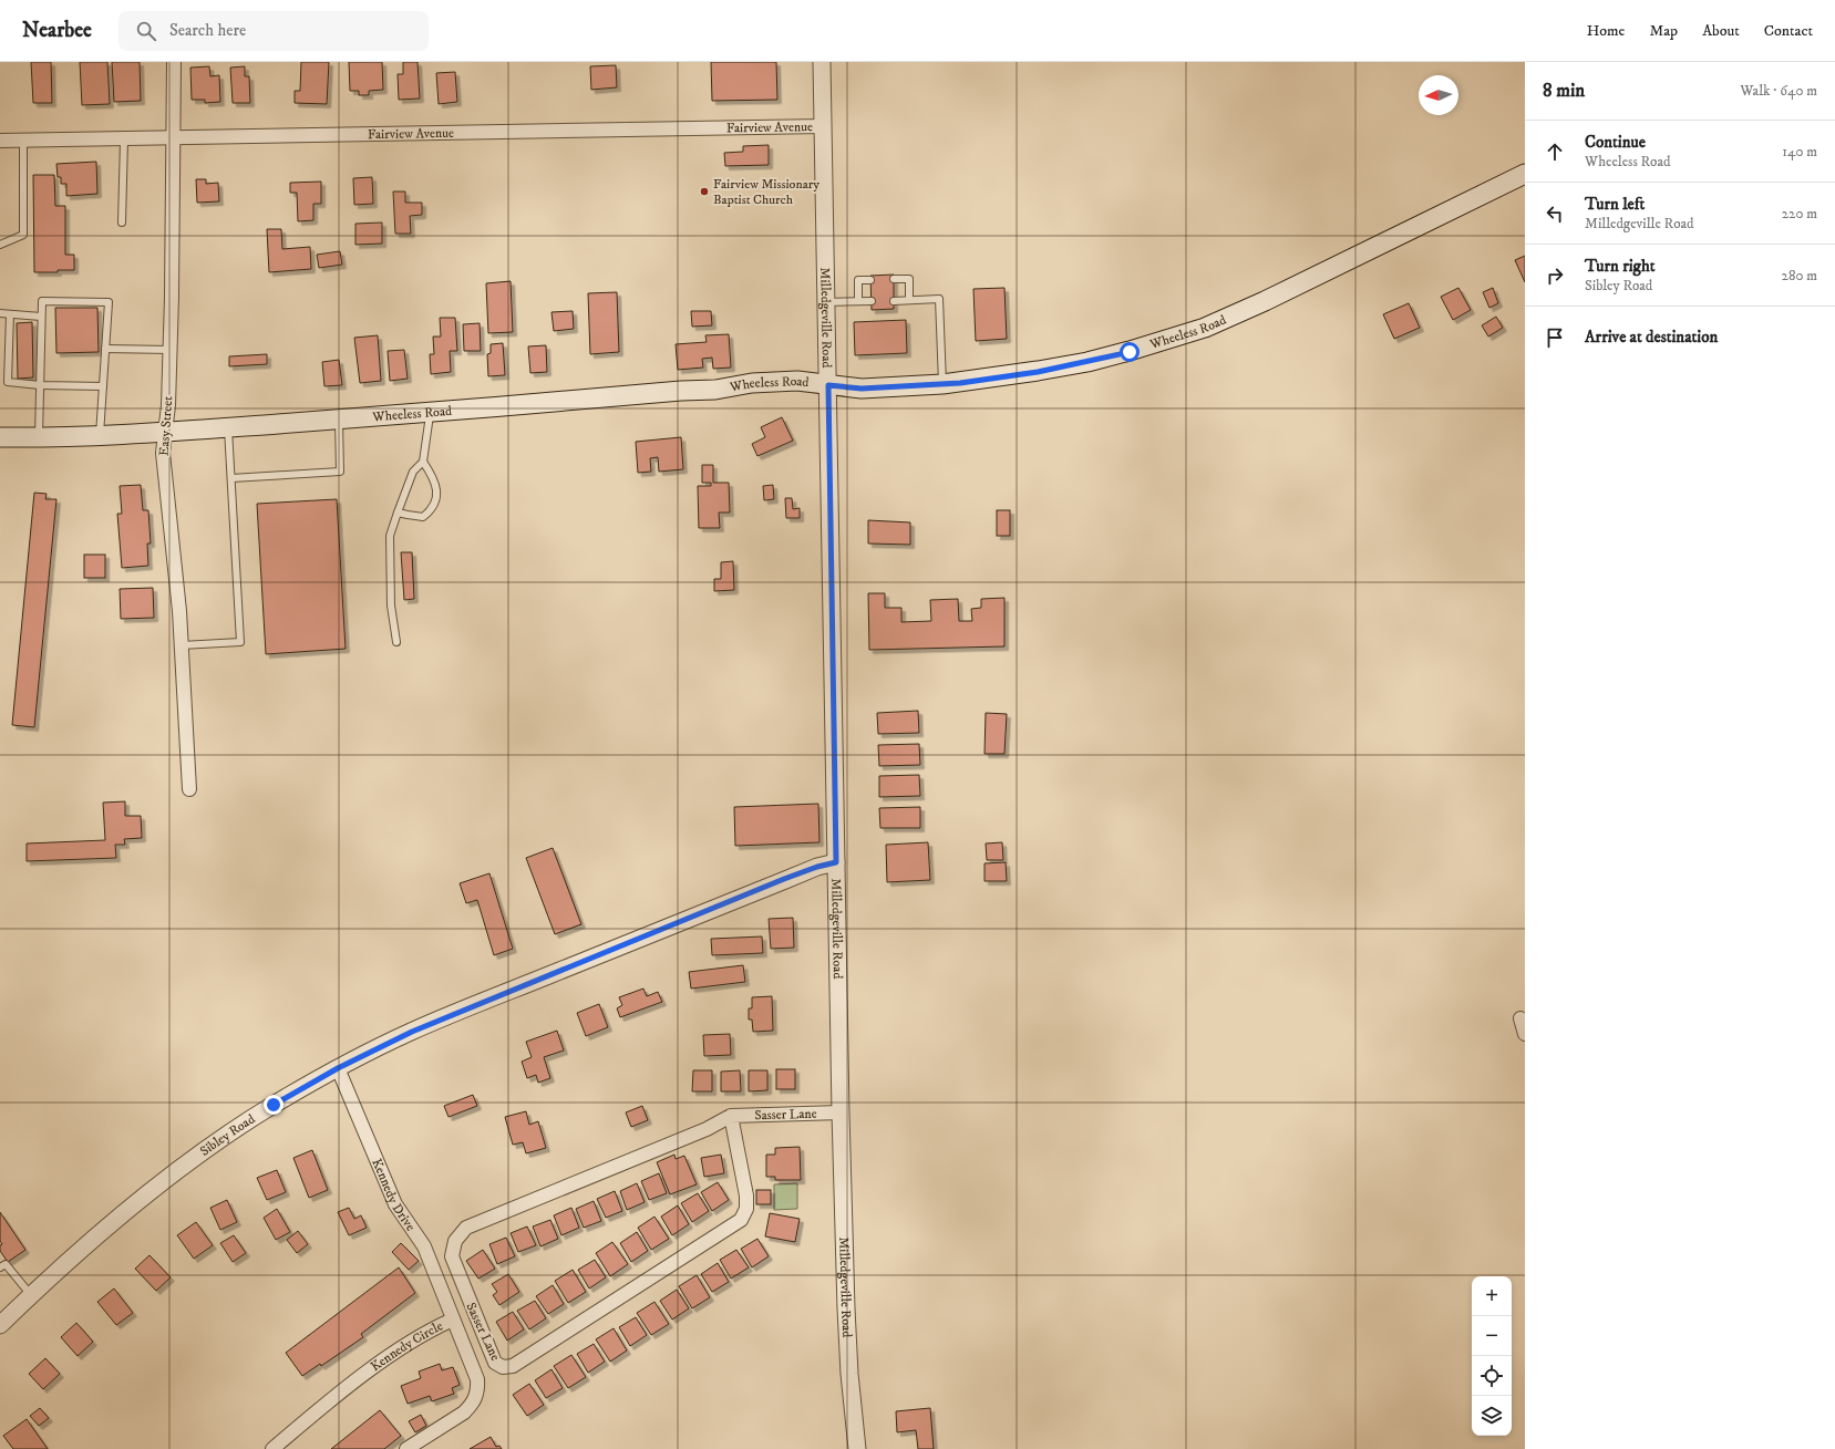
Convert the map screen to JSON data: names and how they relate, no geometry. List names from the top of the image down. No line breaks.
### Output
{"streets":{"main road":["Wheeless Road"],"street":["Fairview Avenue","Milledgeville Road","Easy Street","Sasser Lane","Sibley Road","Kennedy Drive","Kennedy Circle"]},"crossings":[["Fairview Avenue","Milledgeville Road"],["Fairview Avenue","Easy Street"],["Milledgeville Road","Wheeless Road"],["Milledgeville Road","Sasser Lane"],["Milledgeville Road","Sibley Road"],["Wheeless Road","Easy Street"],["Sibley Road","Kennedy Drive"],["Kennedy Drive","Kennedy Circle"]],"places":["Fairview Missionary Baptist Church"],"north":"left","page":{"header":"Nearbee","search":"Search here","nav":["Home","Map","About","Contact"],"heading":["8 min","Walk · 640 m"],"list":[["Continue","Wheeless Road","140 m"],["Turn left","Milledgeville Road","220 m"],["Turn right","Sibley Road","280 m"],"Arrive at destination"],"map_buttons":["+","−"]}}
